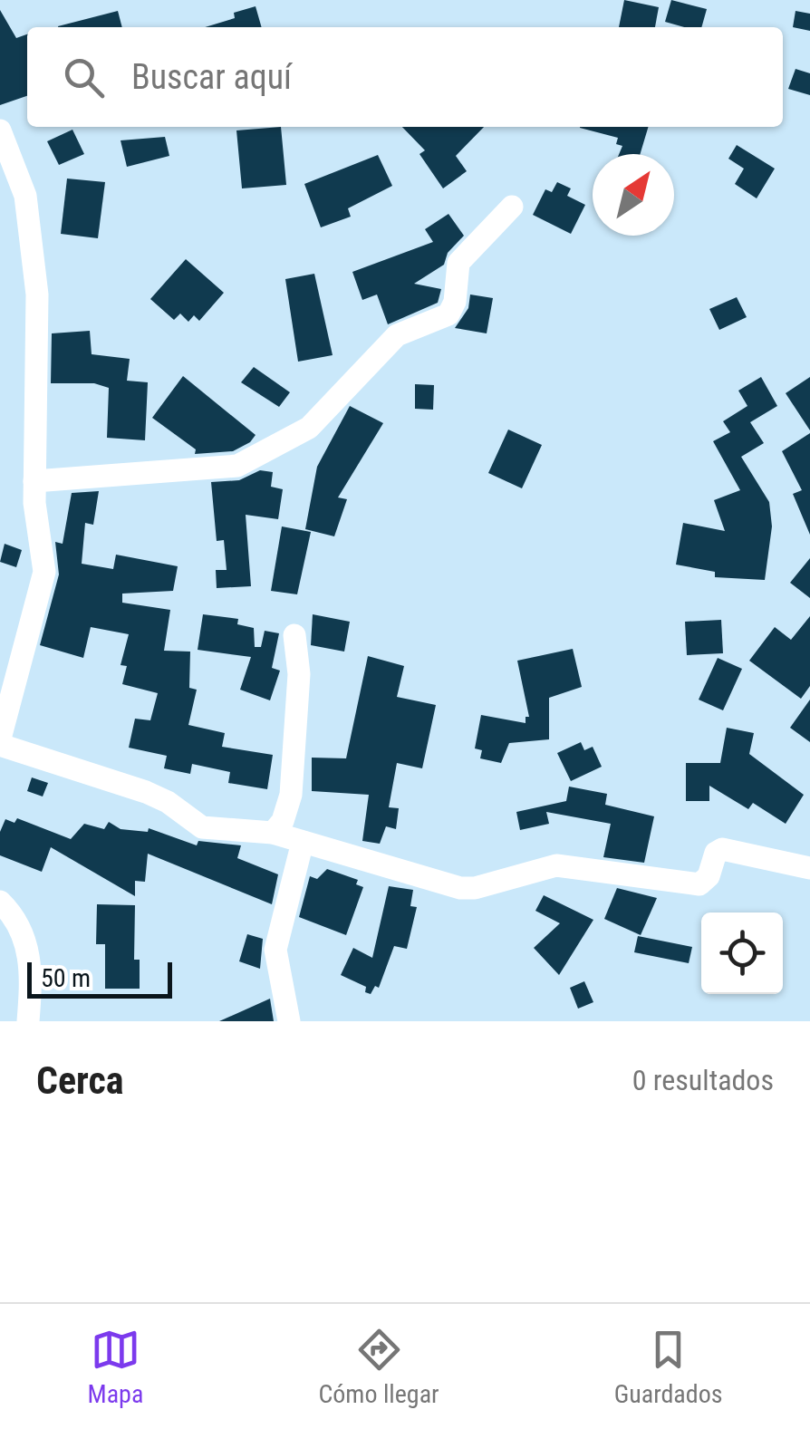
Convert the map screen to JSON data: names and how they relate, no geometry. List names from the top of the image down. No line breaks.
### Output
{"scale_bar":"50 m","north":"top right","page":{"search":"Buscar aquí","scale":"50 m","heading":["Cerca","0 resultados"],"nav":["Mapa","Cómo llegar","Guardados"]}}
